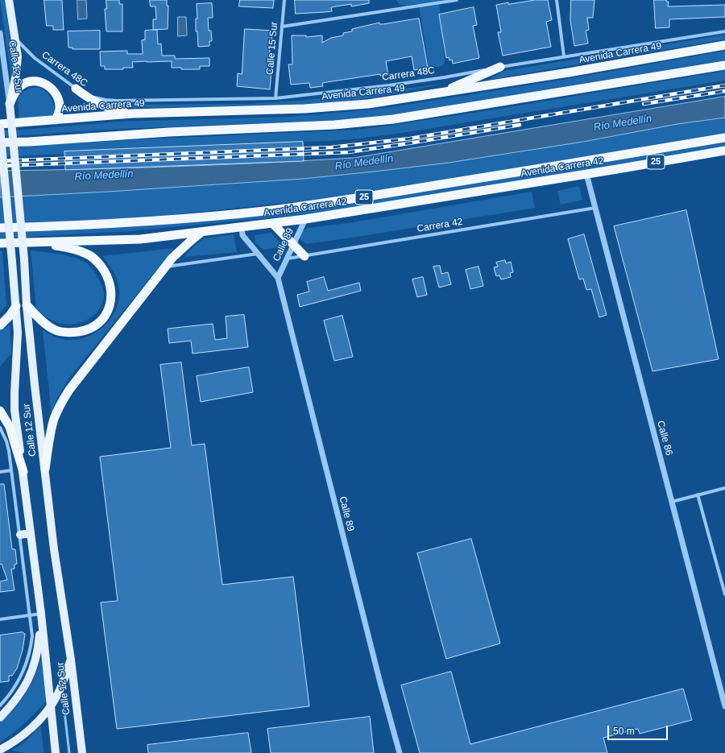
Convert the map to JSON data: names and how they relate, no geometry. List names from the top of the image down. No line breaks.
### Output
{"streets":{"highway":["Avenida Carrera 49","25","Avenida Carrera 42"],"main road":["Calle 12 Sur"],"street":["Calle 15 Sur","Carrera 48C","Carrera 42","Calle 89","Calle 86"]},"crossings":[["Calle 15 Sur","Carrera 48C"],["Calle 12 Sur","Carrera 48C"],["Avenida Carrera 42","Calle 89"],["Avenida Carrera 42","Calle 86"],["Carrera 42","Calle 89"],["Carrera 42","Calle 86"]],"water":["Río Medellín"],"scale_bar":"50 m"}
